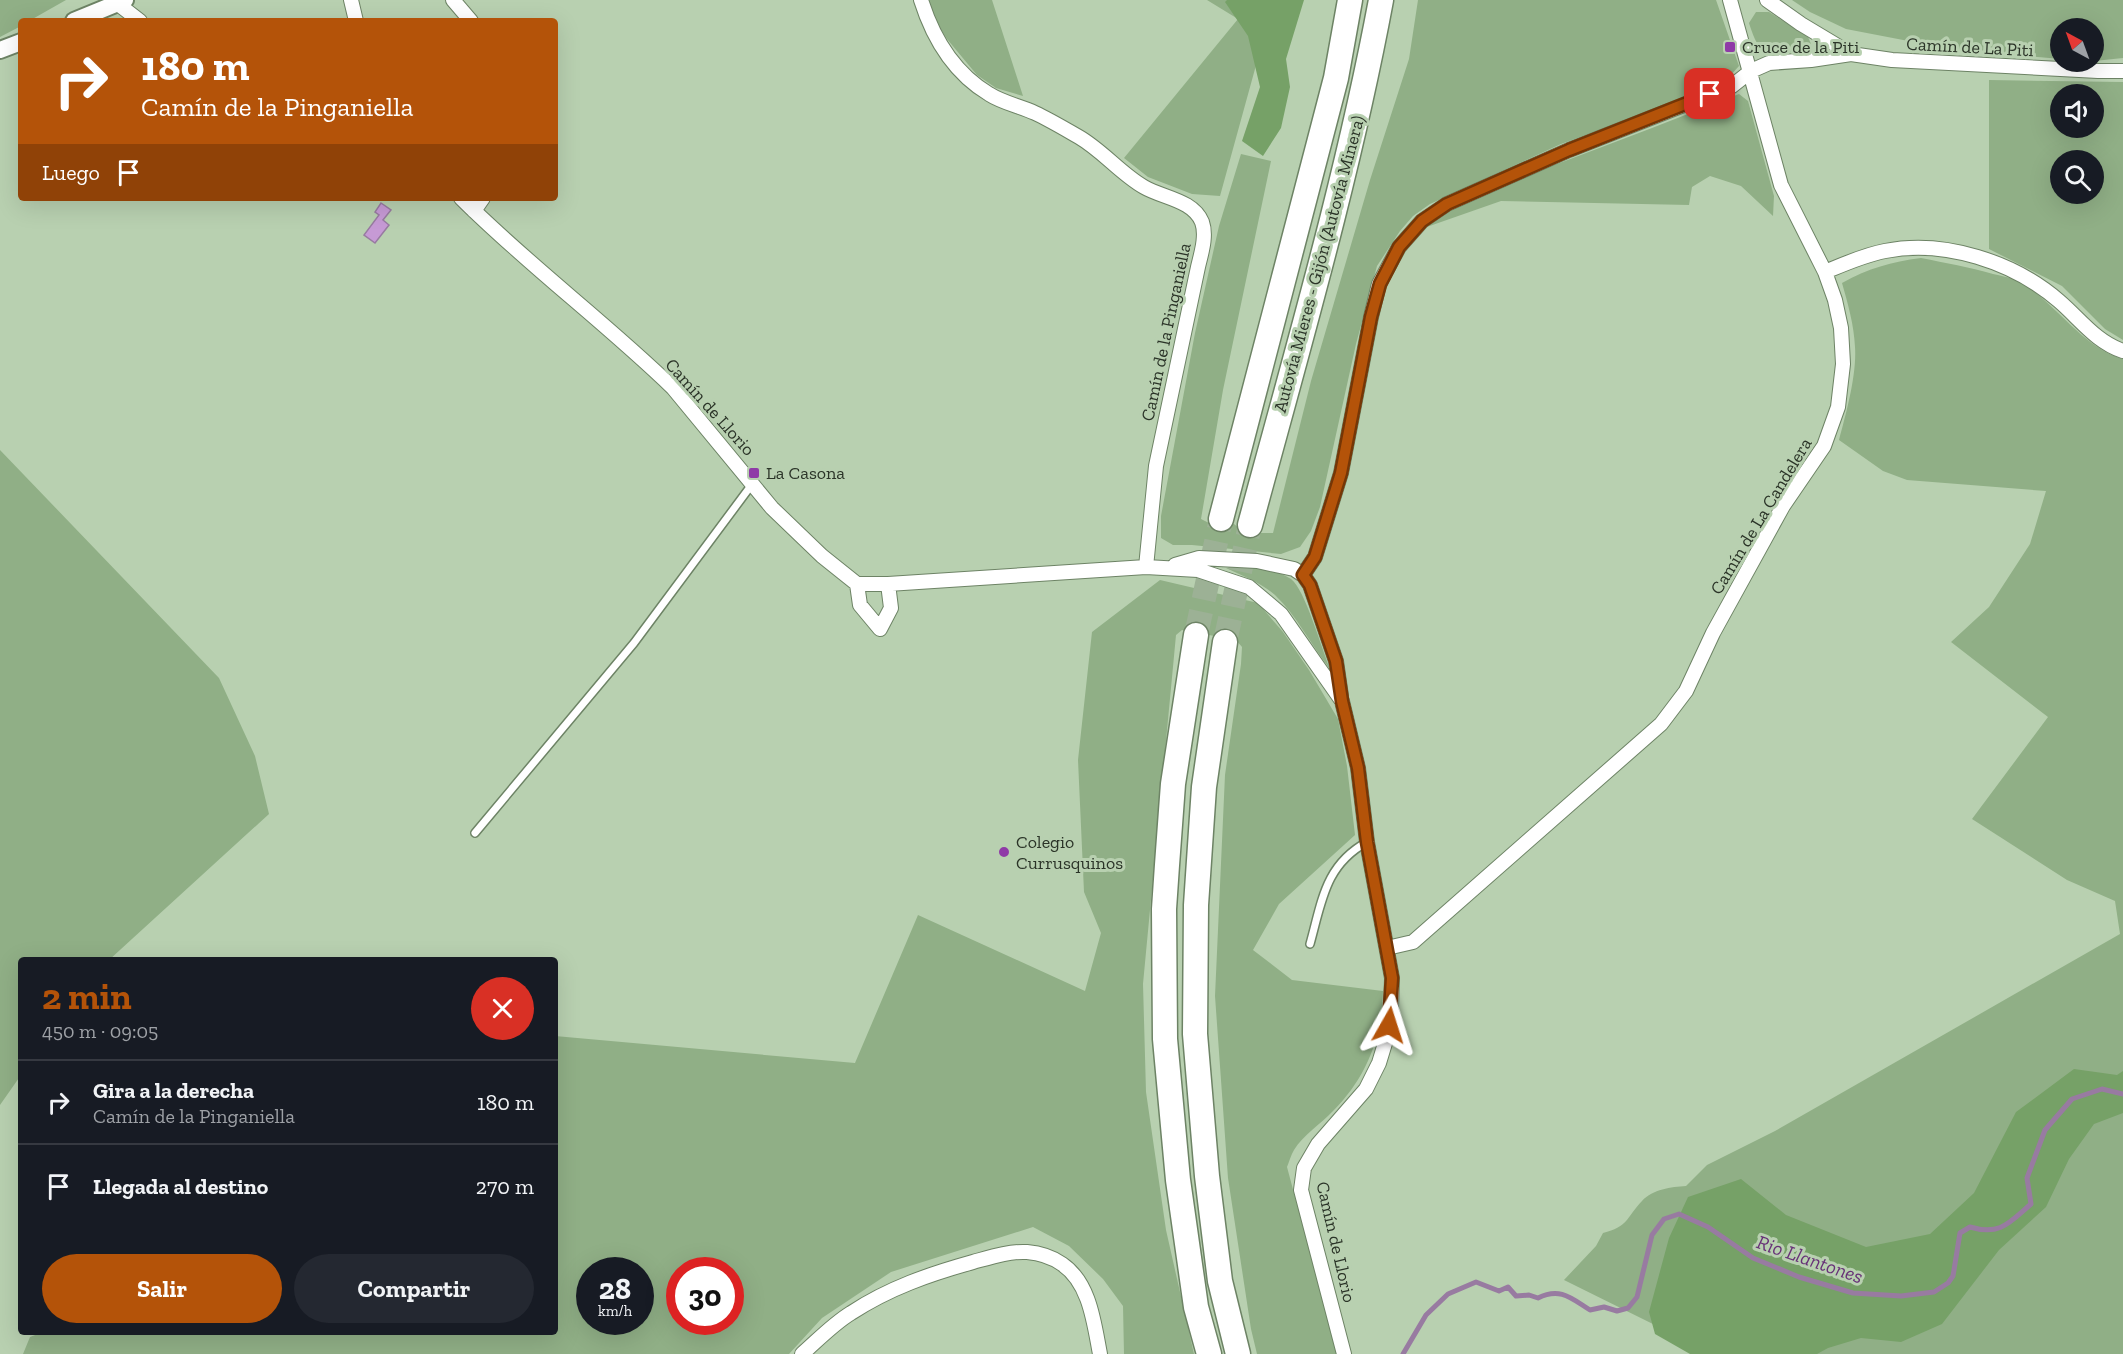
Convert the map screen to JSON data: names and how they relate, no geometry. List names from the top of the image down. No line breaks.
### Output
{"streets":{"highway":["Autovía Mieres - Gijón (Autovía Minera)"],"street":["Camín de La Piti","Camín de la Pinganiella","Camín de Llorio","Camín de La Candelera"]},"crossings":[["Camín de La Piti","Camín de La Candelera"],["Camín de la Pinganiella","Camín de Llorio"],["Camín de Llorio","Camín de La Candelera"]],"water":["Rio Llantones"],"places":{"transit":["Cruce de la Piti","La Casona"],"other":["Colegio Currusquinos"]},"north":"top left","page":{"turn":["180 m","Camín de la Pinganiella"],"then":"Luego","heading":["2 min","450 m · 09:05"],"list":[{"name":"Gira a la derecha","note":"Camín de la Pinganiella","value":"180 m"},{"name":"Llegada al destino","value":"270 m"}],"buttons":["Salir","Compartir"],"speed":"28 km/h","limit":"30"}}
